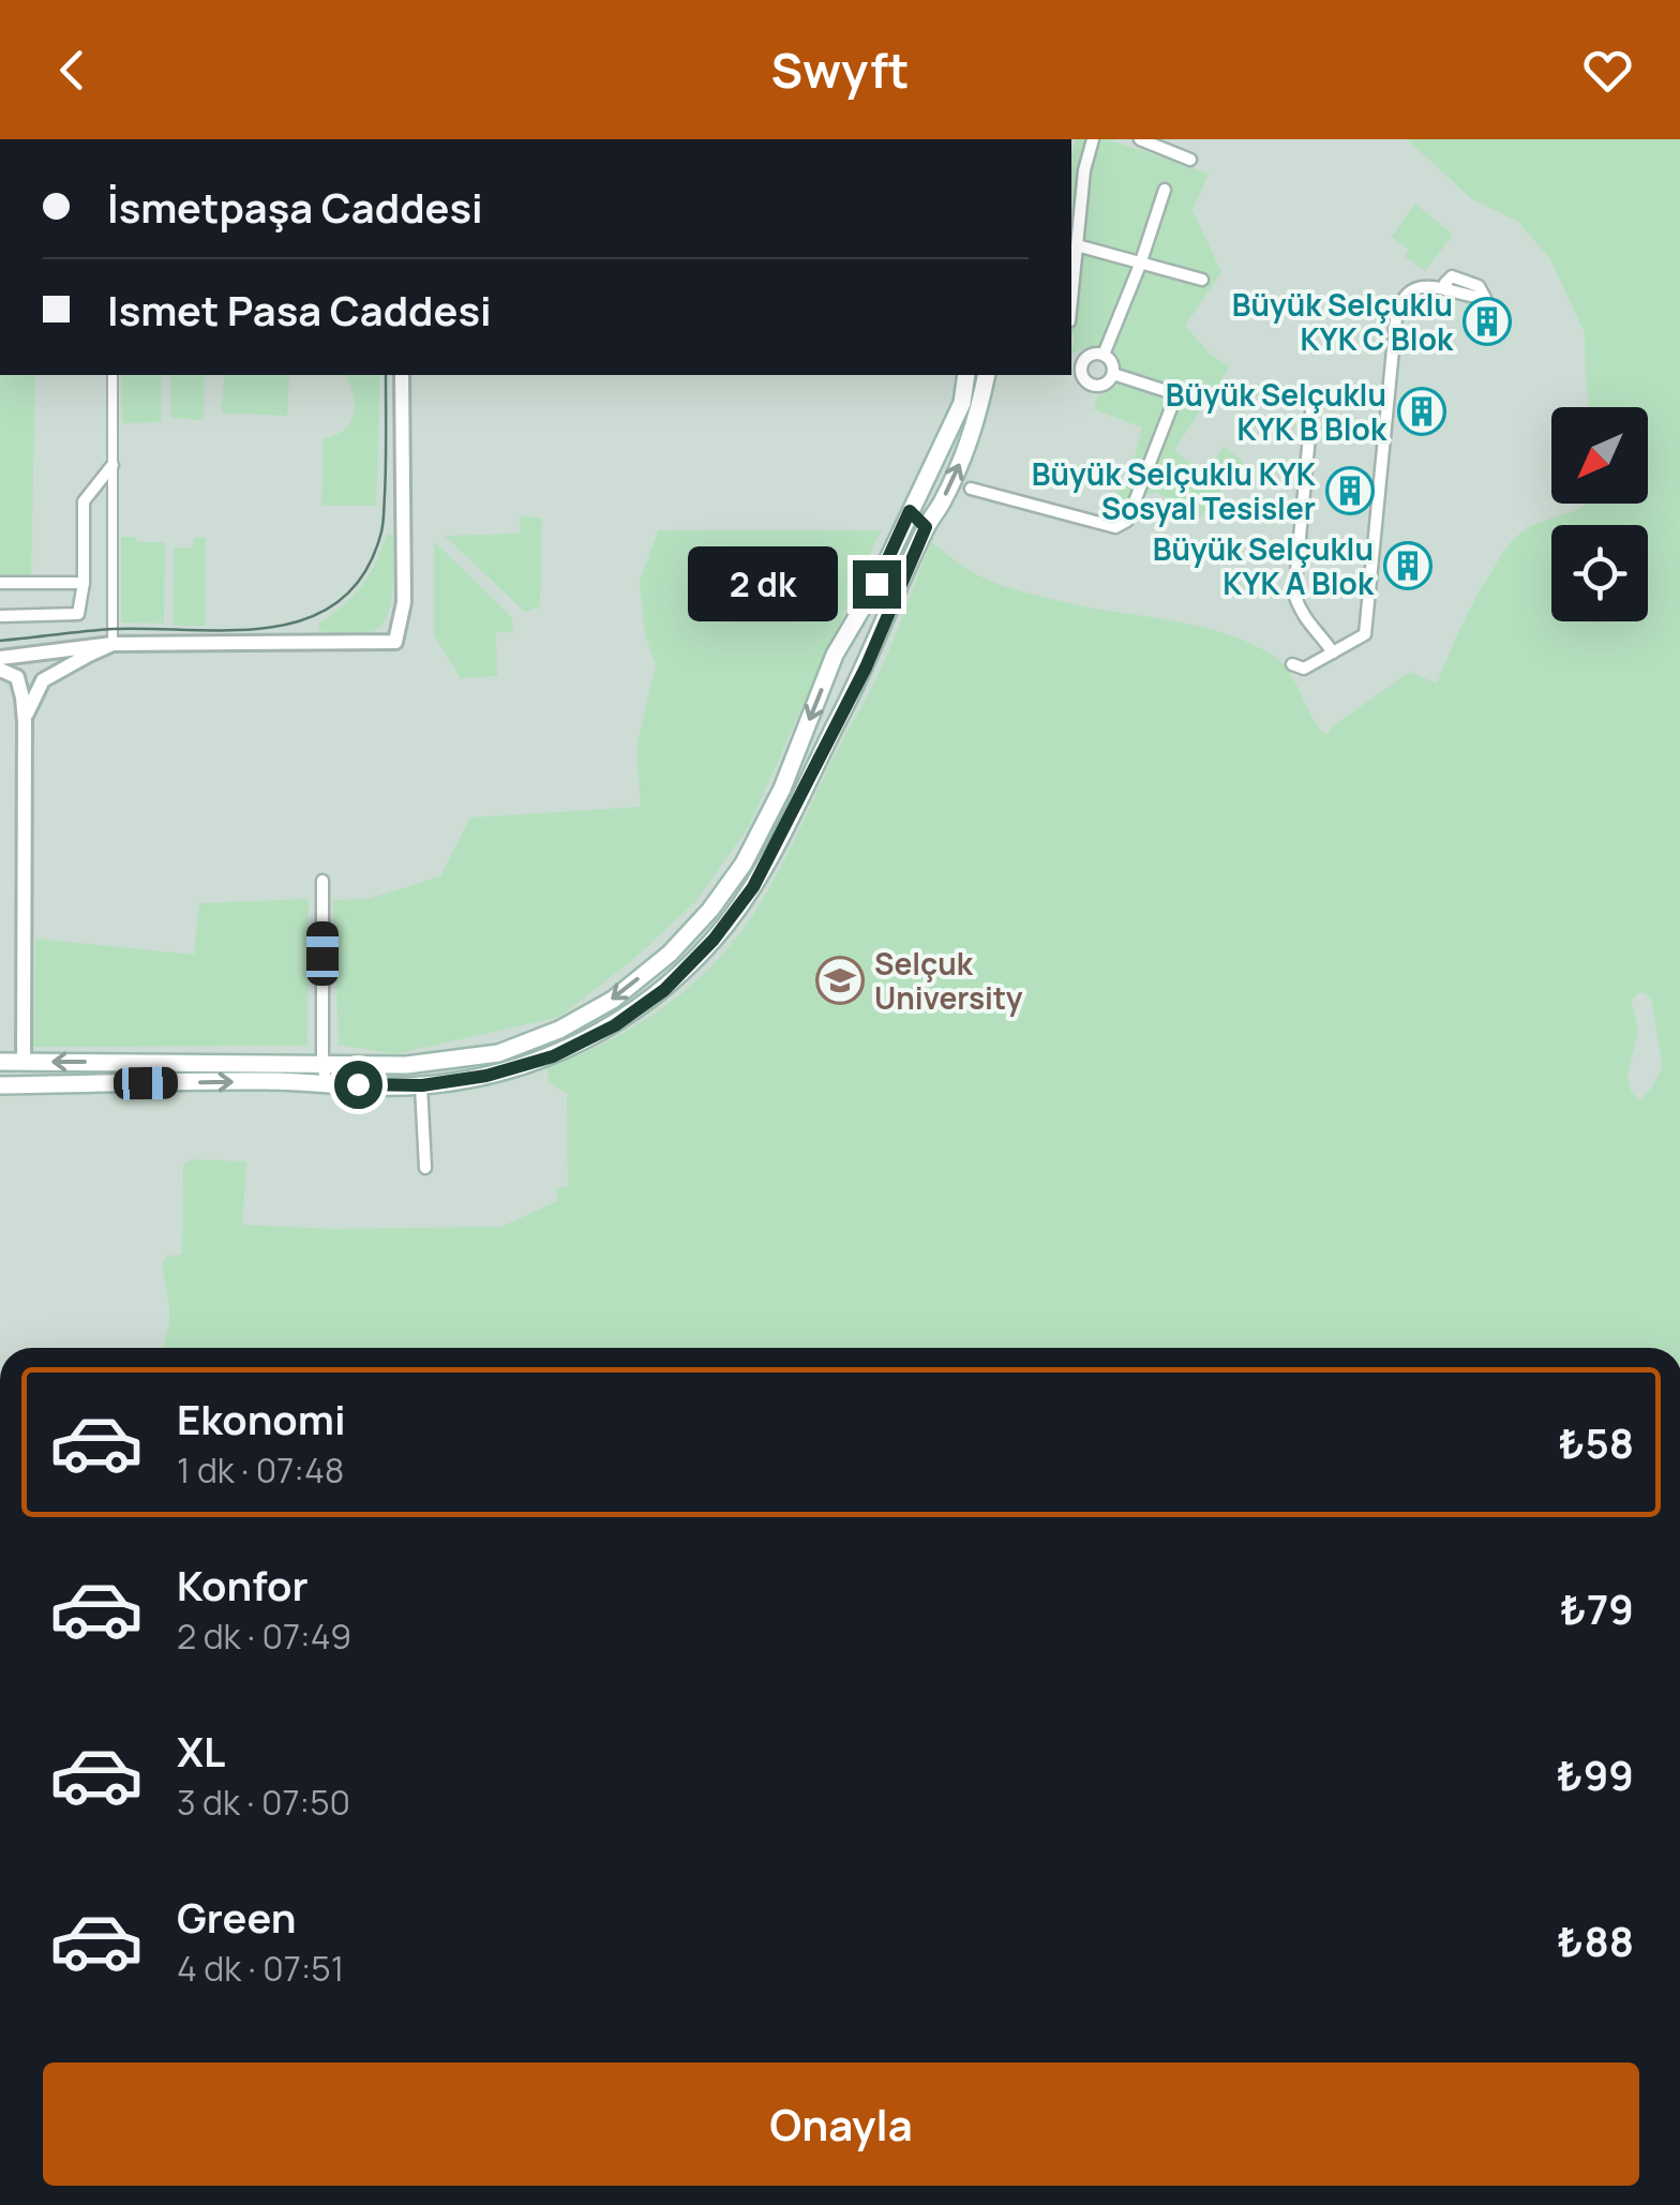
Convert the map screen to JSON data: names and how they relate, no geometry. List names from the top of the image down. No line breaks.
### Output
{"places":{"building":["Büyük Selçuklu KYK C Blok","Büyük Selçuklu KYK B Blok","Büyük Selçuklu KYK Sosyal Tesisler","Büyük Selçuklu KYK A Blok"],"school or university":["Selçuk University"]},"north":"bottom left","page":{"header":"Swyft","banner":["İsmetpaşa Caddesi","Ismet Pasa Caddesi"],"bubble":"2 dk","list":[{"name":"Ekonomi","note":"1 dk · 07:48","value":"₺58"},{"name":"Konfor","note":"2 dk · 07:49","value":"₺79"},{"name":"XL","note":"3 dk · 07:50","value":"₺99"},{"name":"Green","note":"4 dk · 07:51","value":"₺88"}],"buttons":"Onayla"}}
